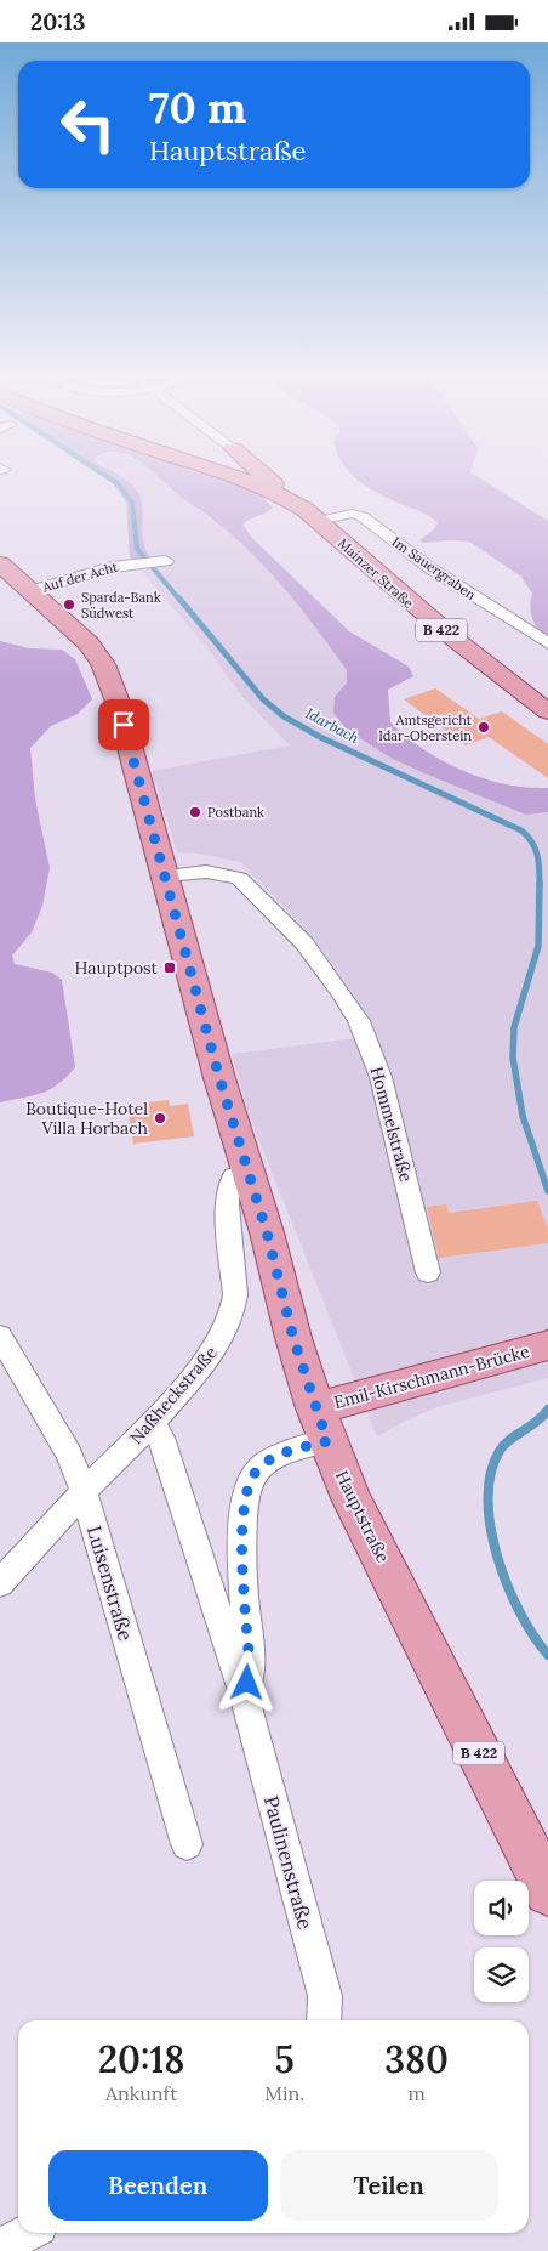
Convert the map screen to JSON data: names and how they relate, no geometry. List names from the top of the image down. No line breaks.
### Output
{"streets":{"main road":["Mainzer Straße","B 422","Emil-Kirschmann-Brücke","Hauptstraße"],"street":["Im Sauergraben","Auf der Acht","Hommelstraße","Naßheckstraße","Luisenstraße","Paulinenstraße"]},"crossings":[["Im Sauergraben","Mainzer Straße"],["Mainzer Straße","B 422"],["Auf der Acht","Hauptstraße"],["Hommelstraße","Hauptstraße"],["Emil-Kirschmann-Brücke","Hauptstraße"],["Emil-Kirschmann-Brücke","Paulinenstraße"],["Naßheckstraße","Hauptstraße"],["Naßheckstraße","Luisenstraße"],["Naßheckstraße","Paulinenstraße"],["Hauptstraße","Paulinenstraße"]],"water":["Idarbach"],"places":{"other":["Sparda-Bank Südwest","Amtsgericht Idar-Oberstein","Postbank","Boutique-Hotel Villa Horbach"],"transit":["Hauptpost"]},"page":{"status":"20:13","turn":["70 m","Hauptstraße"],"eta":["20:18","Ankunft","5","Min.","380","m"],"buttons":["Beenden","Teilen"]}}
